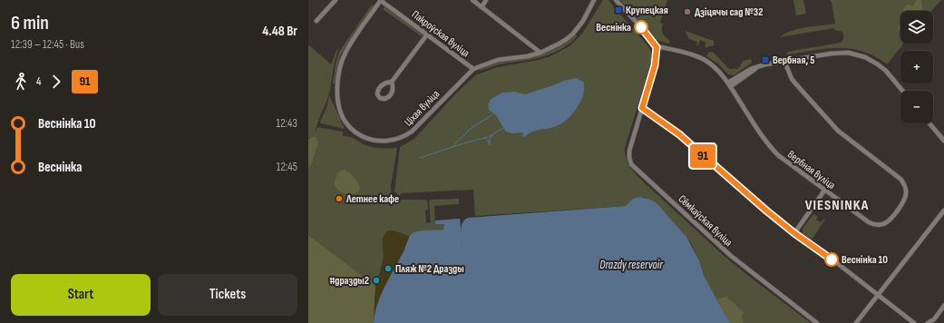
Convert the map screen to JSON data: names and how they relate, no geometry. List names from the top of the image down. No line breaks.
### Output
{"streets":{"street":["Пакроўская вуліца","Ціхая вуліца","Вербная вуліца","Сёмкаўская вуліца"]},"crossings":[["Пакроўская вуліца","Ціхая вуліца"],["Вербная вуліца","Сёмкаўская вуліца"]],"districts":["VIESNINKA"],"water":["Drazdy reservoir"],"places":{"transit":["Крупецкая","Вербная, 5"],"other":["Дзіцячы сад №32","Веснінка","Летнее кафе","Веснінка 10","Пляж №2 Дразды","#дразды2"]},"lines":["bus line 91"],"page":{"heading":["6 min","12:39 – 12:45 · Bus","4.48 Br"],"on_map":"91","map_buttons":["+","−"],"legs":["4","91"],"list":[{"name":"Веснінка 10","value":"12:43"},{"name":"Веснінка","value":"12:45"}],"buttons":["Start","Tickets"]}}
